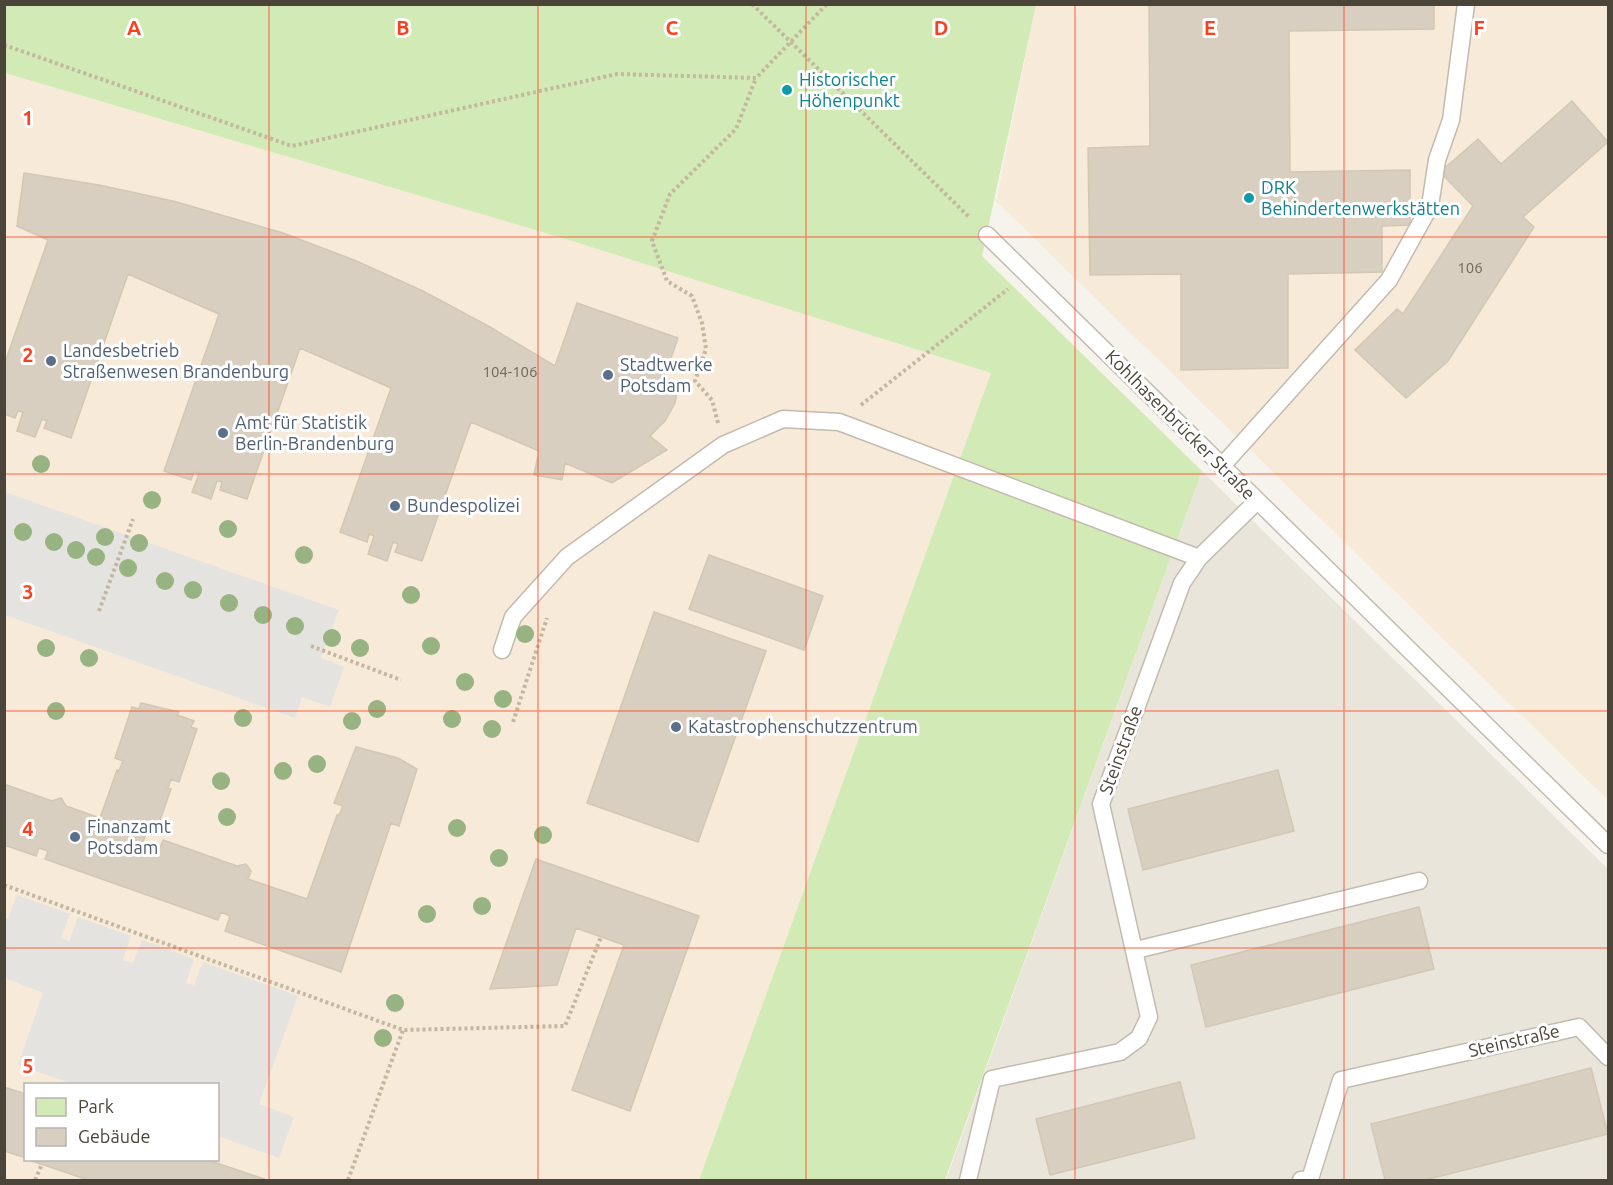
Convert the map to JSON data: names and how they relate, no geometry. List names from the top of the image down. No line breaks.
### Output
{"streets":{"lane":["Kohlhasenbrücker Straße","Steinstraße"]},"crossings":[["Kohlhasenbrücker Straße","Steinstraße"]],"places":["Historischer Höhenpunkt","DRK Behindertenwerkstätten","Landesbetrieb Straßenwesen Brandenburg","Stadtwerke Potsdam","Amt für Statistik Berlin-Brandenburg","Bundespolizei","Katastrophenschutzzentrum","Finanzamt Potsdam"],"house_numbers":["106","104-106"],"legend":["Park","Gebäude"],"grid":{"columns":["A","B","C","D","E","F"],"rows":["1","2","3","4","5"]}}
